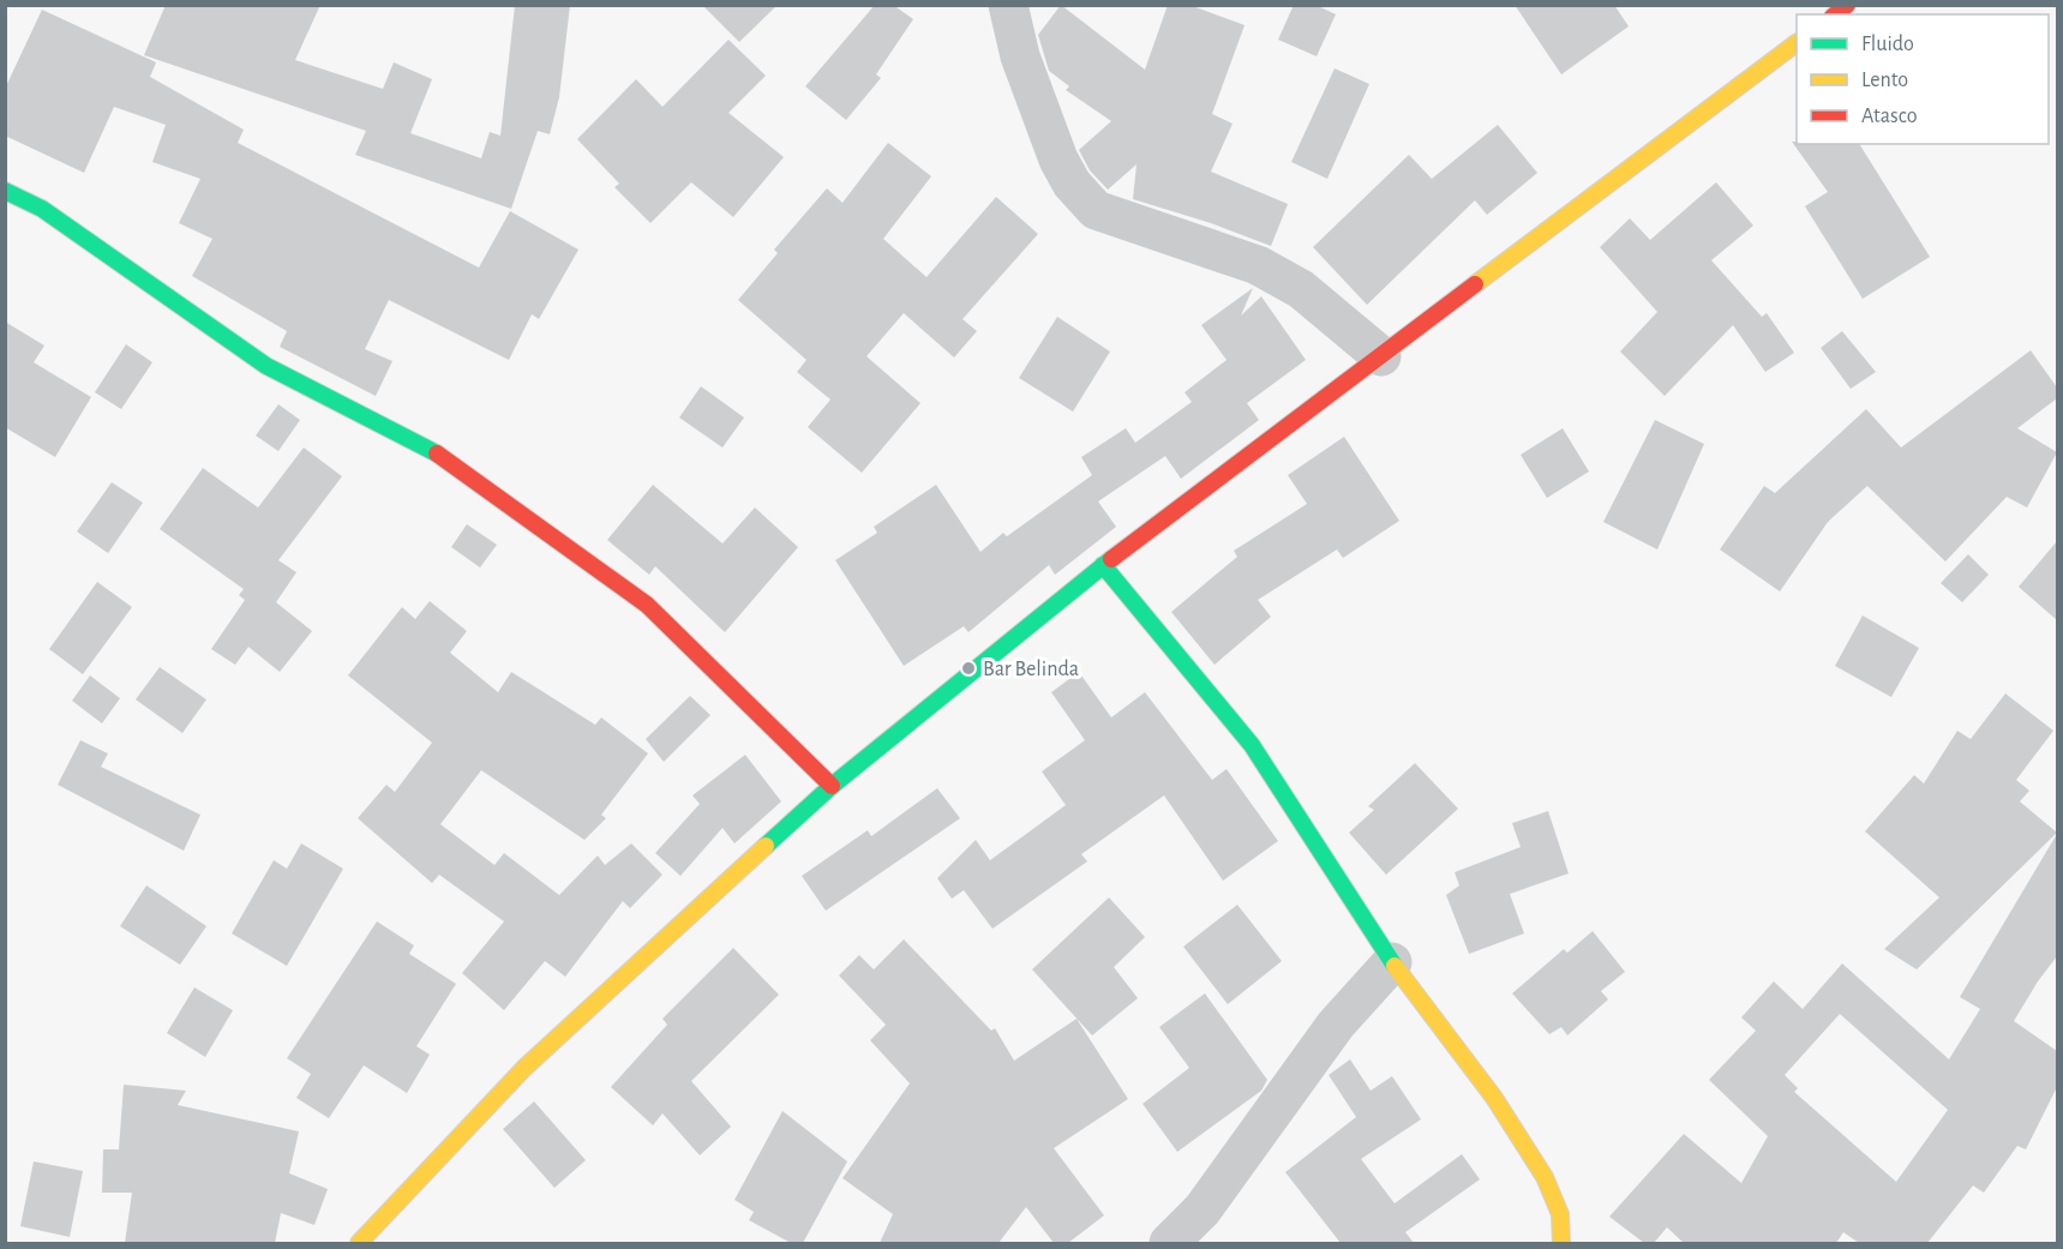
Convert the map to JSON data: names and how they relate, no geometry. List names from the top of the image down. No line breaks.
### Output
{"places":["Bar Belinda"],"legend":["Fluido","Lento","Atasco"]}
